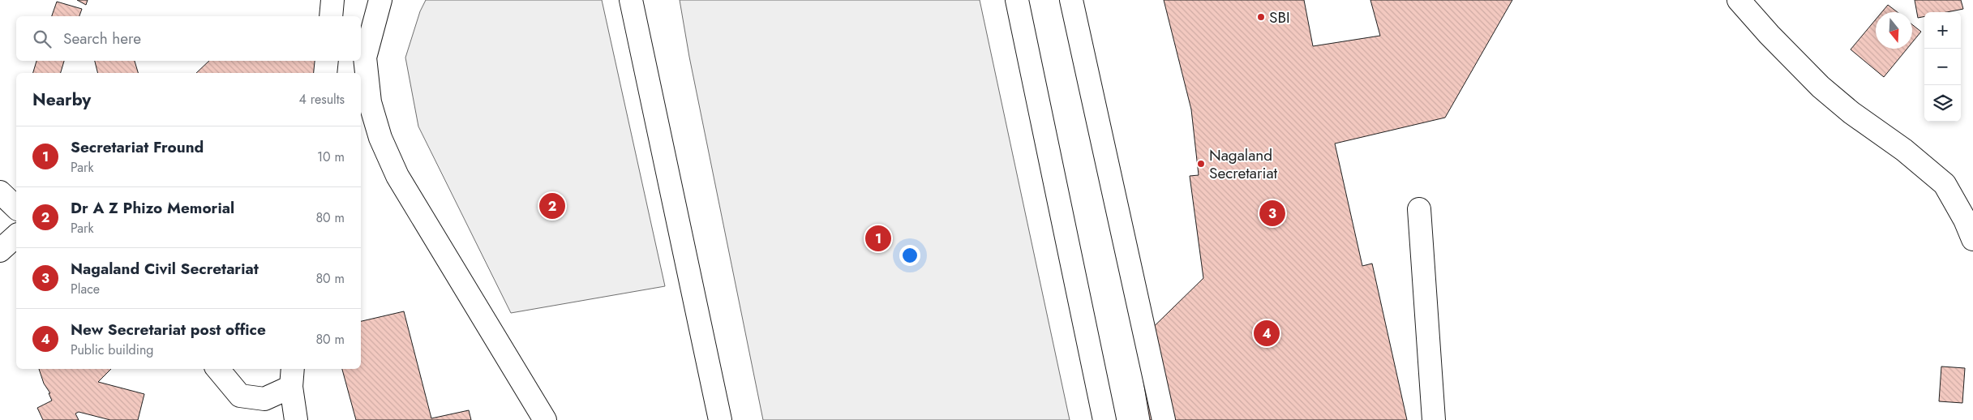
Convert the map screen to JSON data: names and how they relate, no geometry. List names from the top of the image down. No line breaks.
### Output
{"places":["SBI","Nagaland Secretariat"],"north":"bottom","page":{"map_buttons":["+","−"],"search":"Search here","heading":["Nearby","4 results"],"list":[{"mark":"1","name":"Secretariat Fround","note":"Park","value":"10 m"},{"mark":"2","name":"Dr A Z Phizo Memorial","note":"Park","value":"80 m"},{"mark":"3","name":"Nagaland Civil Secretariat","note":"Place","value":"80 m"},{"mark":"4","name":"New Secretariat post office","note":"Public building","value":"80 m"}],"pins":["2","3","1","4"]}}
